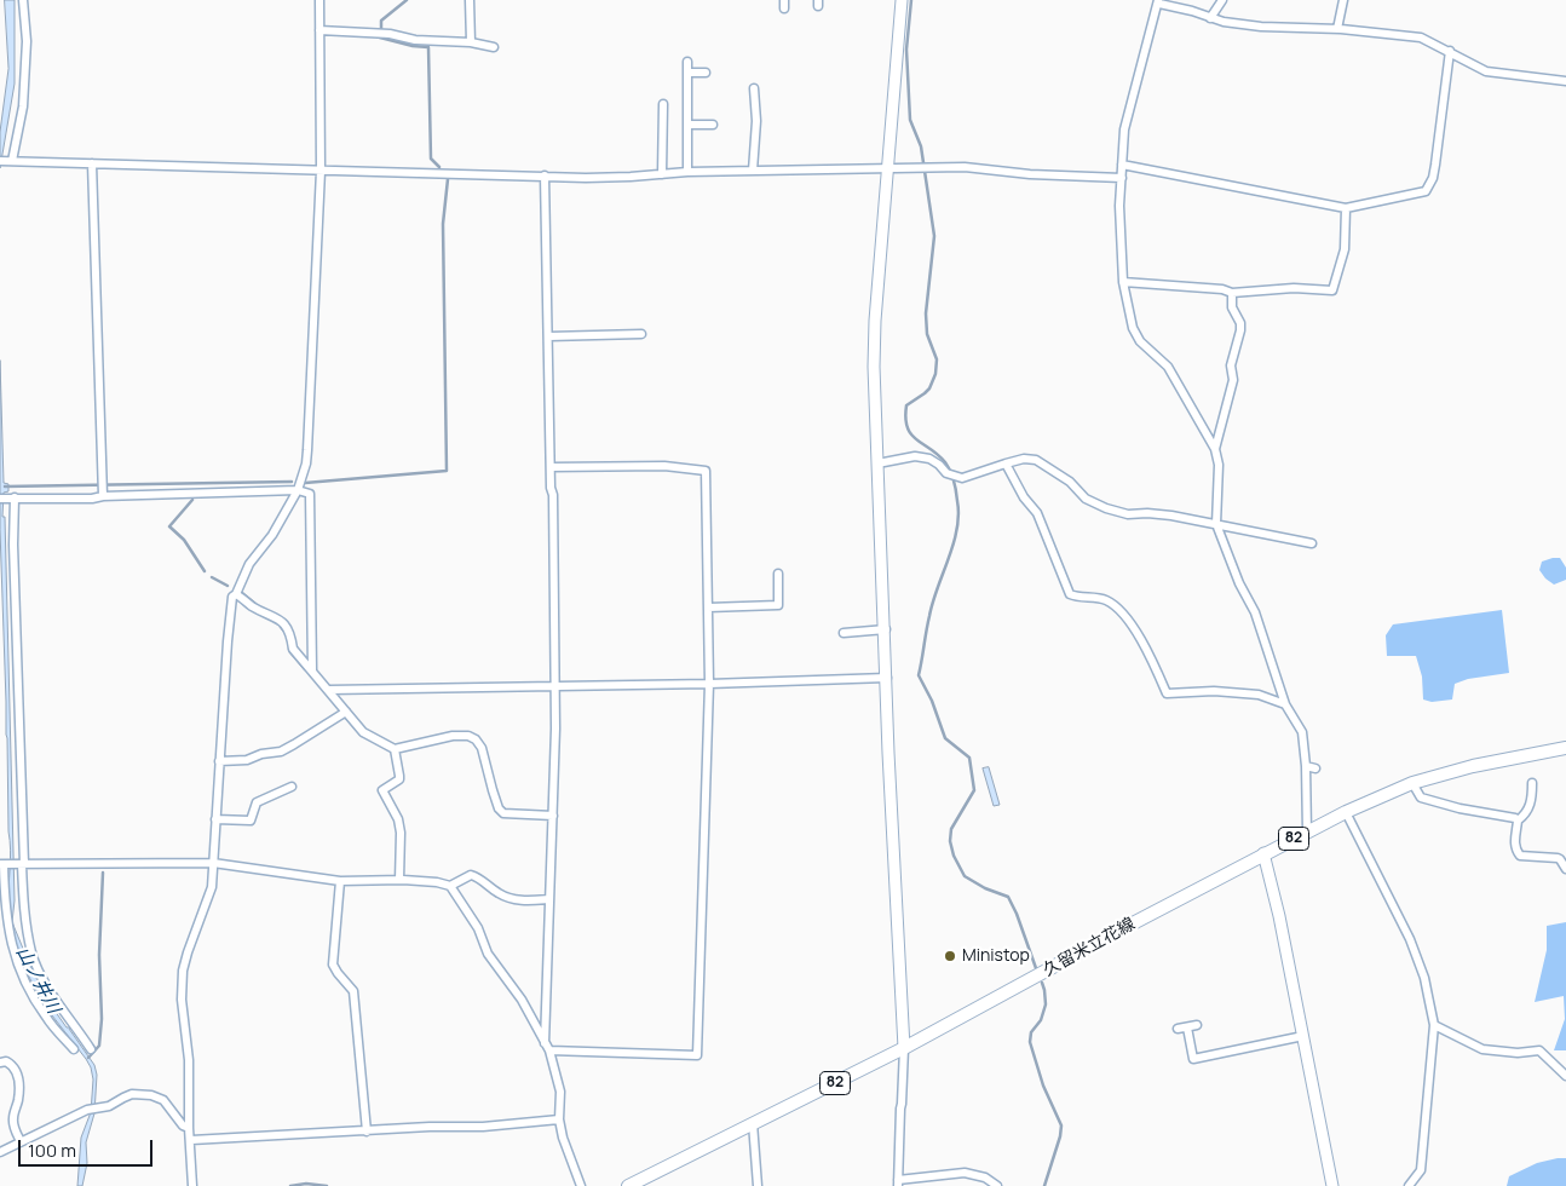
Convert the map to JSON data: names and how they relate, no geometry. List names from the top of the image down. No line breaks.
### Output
{"streets":{"main road":["82","久留米立花線"]},"water":["山ノ井川"],"places":["Ministop"],"scale_bar":"100 m"}
